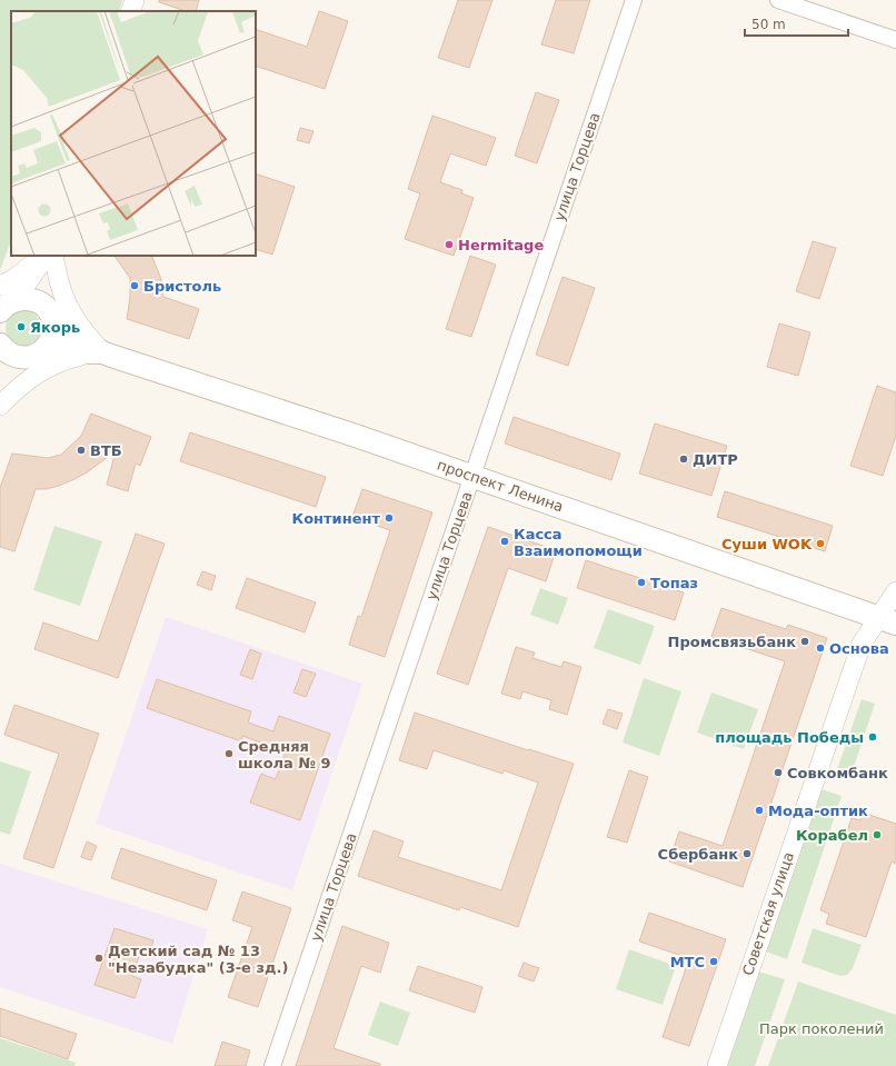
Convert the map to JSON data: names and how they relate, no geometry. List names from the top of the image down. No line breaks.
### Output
{"streets":{"main road":["проспект Ленина"],"street":["улица Торцева","Советская улица"]},"crossings":[["улица Торцева","проспект Ленина"],["проспект Ленина","Советская улица"]],"parks":["Парк поколений"],"places":["Hermitage","Бристоль","Якорь","ВТБ","ДИТР","Континент","Касса Взаимопомощи","Суши WOK","Топаз","Промсвязьбанк","Основа","площадь Победы","Средняя школа № 9","Совкомбанк","Мода-оптик","Корабел","Сбербанк","Детский сад № 13 \"Незабудка\" (3-е зд.)","МТС"],"scale_bar":"50 m"}
